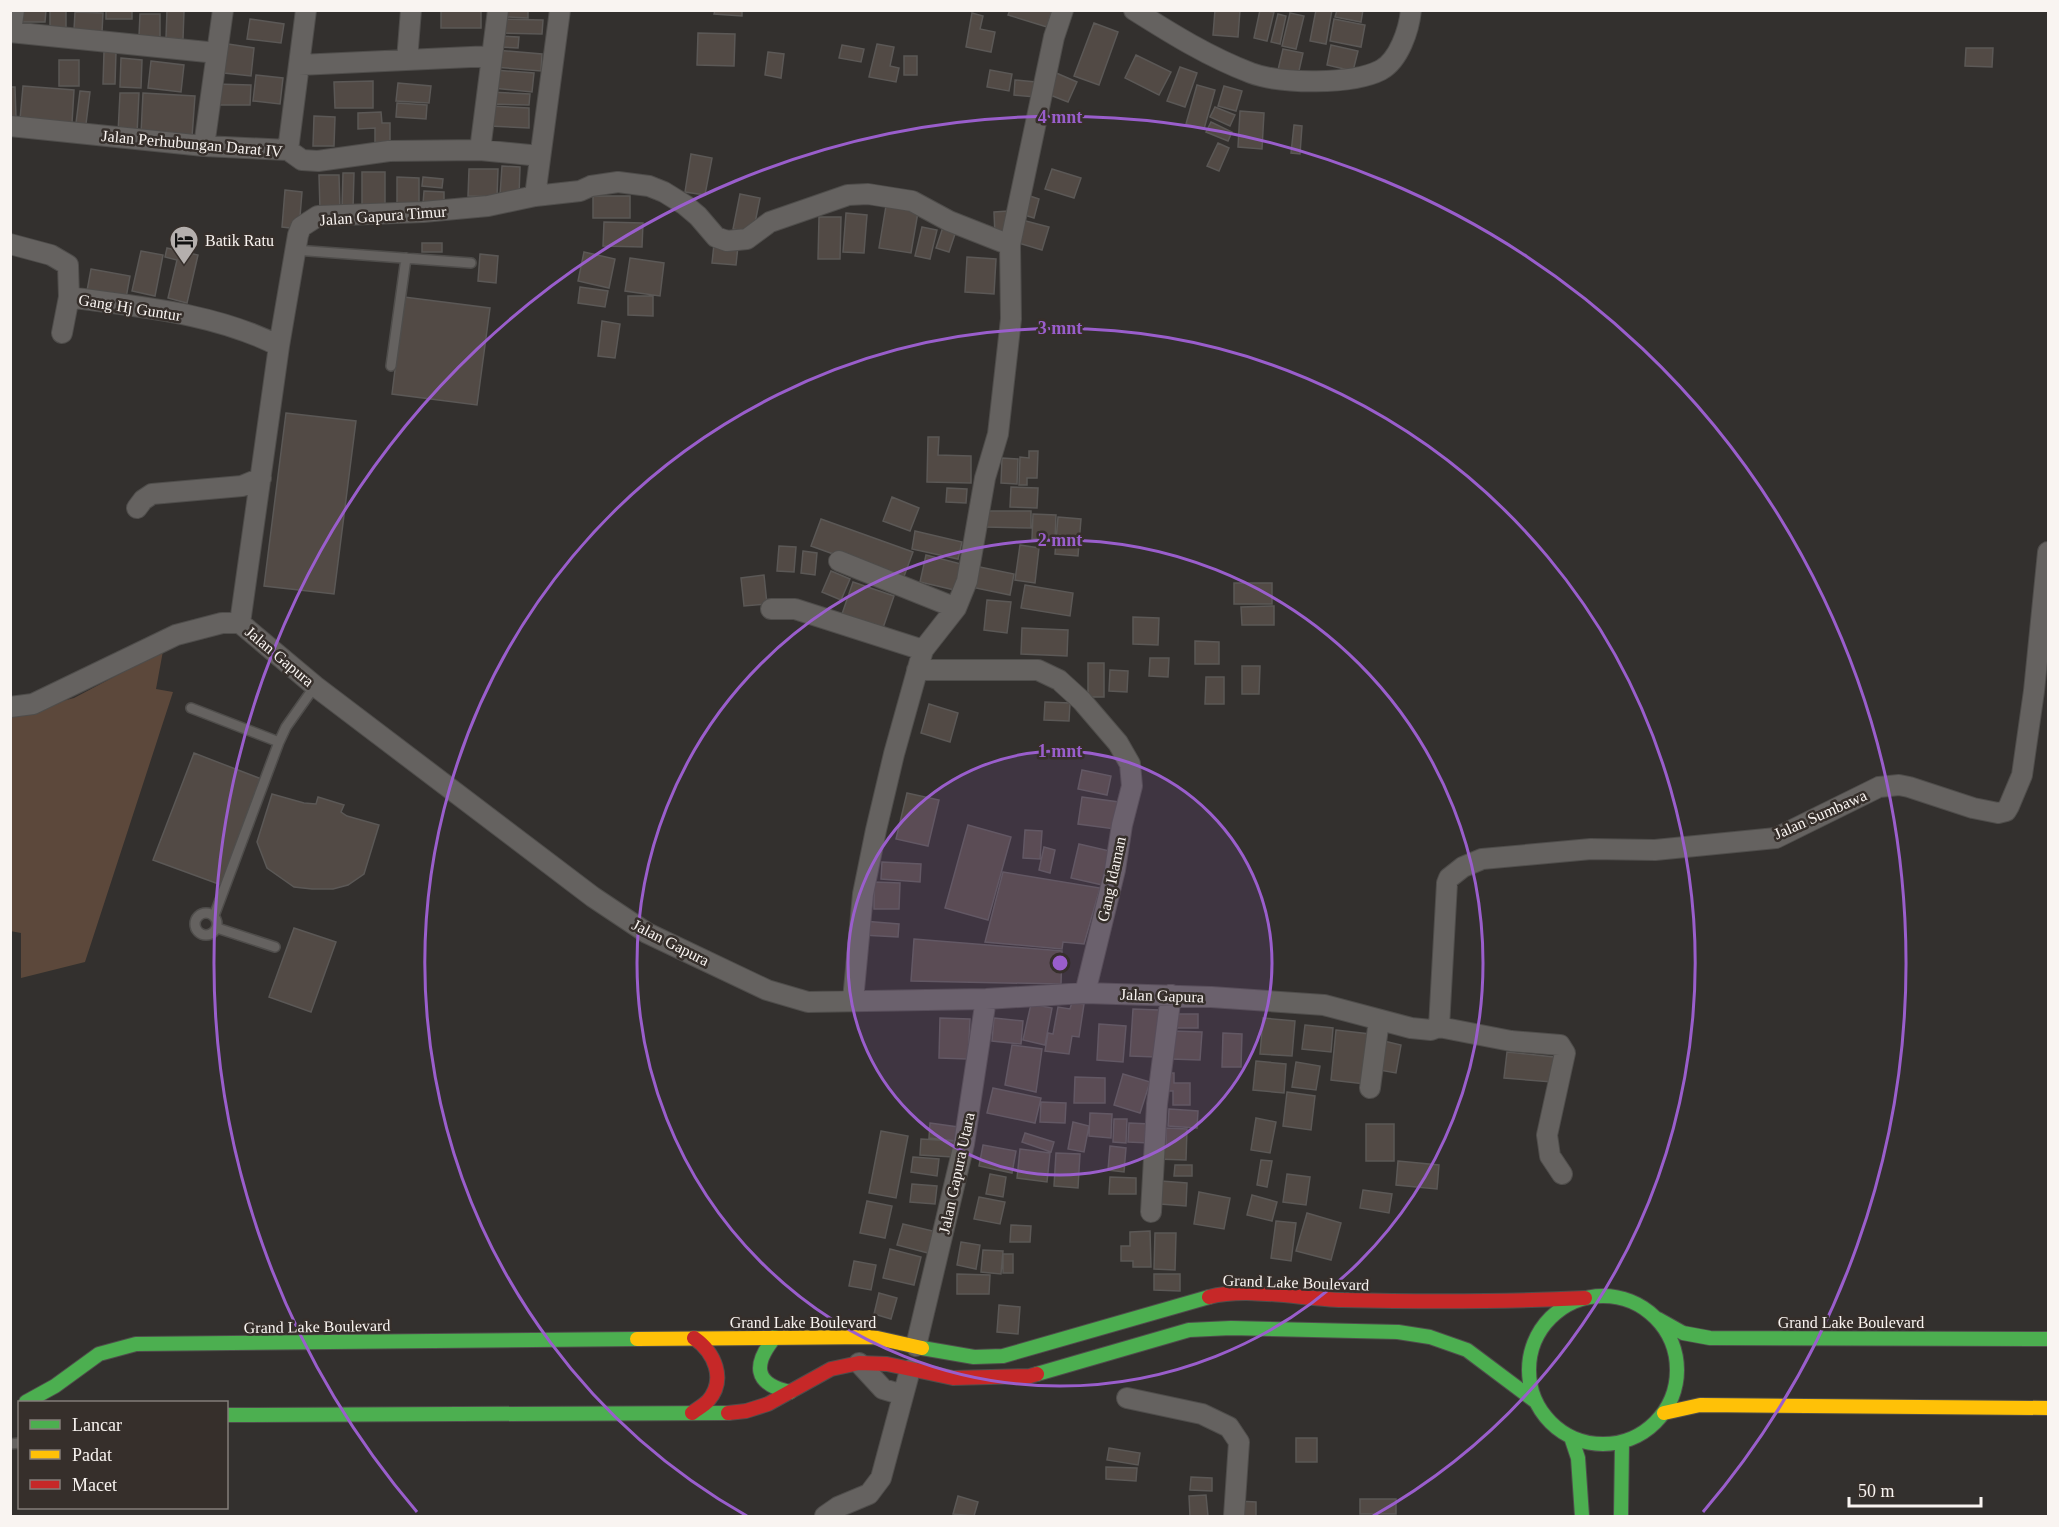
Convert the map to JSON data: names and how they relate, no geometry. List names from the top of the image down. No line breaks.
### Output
{"streets":{"street":["Jalan Perhubungan Darat IV","Jalan Gapura Timur","Gang Hj Guntur","Jalan Gapura","Jalan Sumbawa","Gang Idaman","Jalan Gapura Utara","Grand Lake Boulevard"]},"crossings":[["Jalan Gapura Timur","Gang Hj Guntur"],["Jalan Gapura Timur","Jalan Gapura"],["Jalan Gapura","Jalan Sumbawa"],["Jalan Gapura","Gang Idaman"],["Jalan Gapura","Jalan Gapura Utara"],["Jalan Gapura Utara","Grand Lake Boulevard"]],"places":{"hotel":["Batik Ratu"]},"legend":["Lancar","Padat","Macet"],"scale_bar":"50 m","rings":["4 mnt","3 mnt","2 mnt","1 mnt"]}
